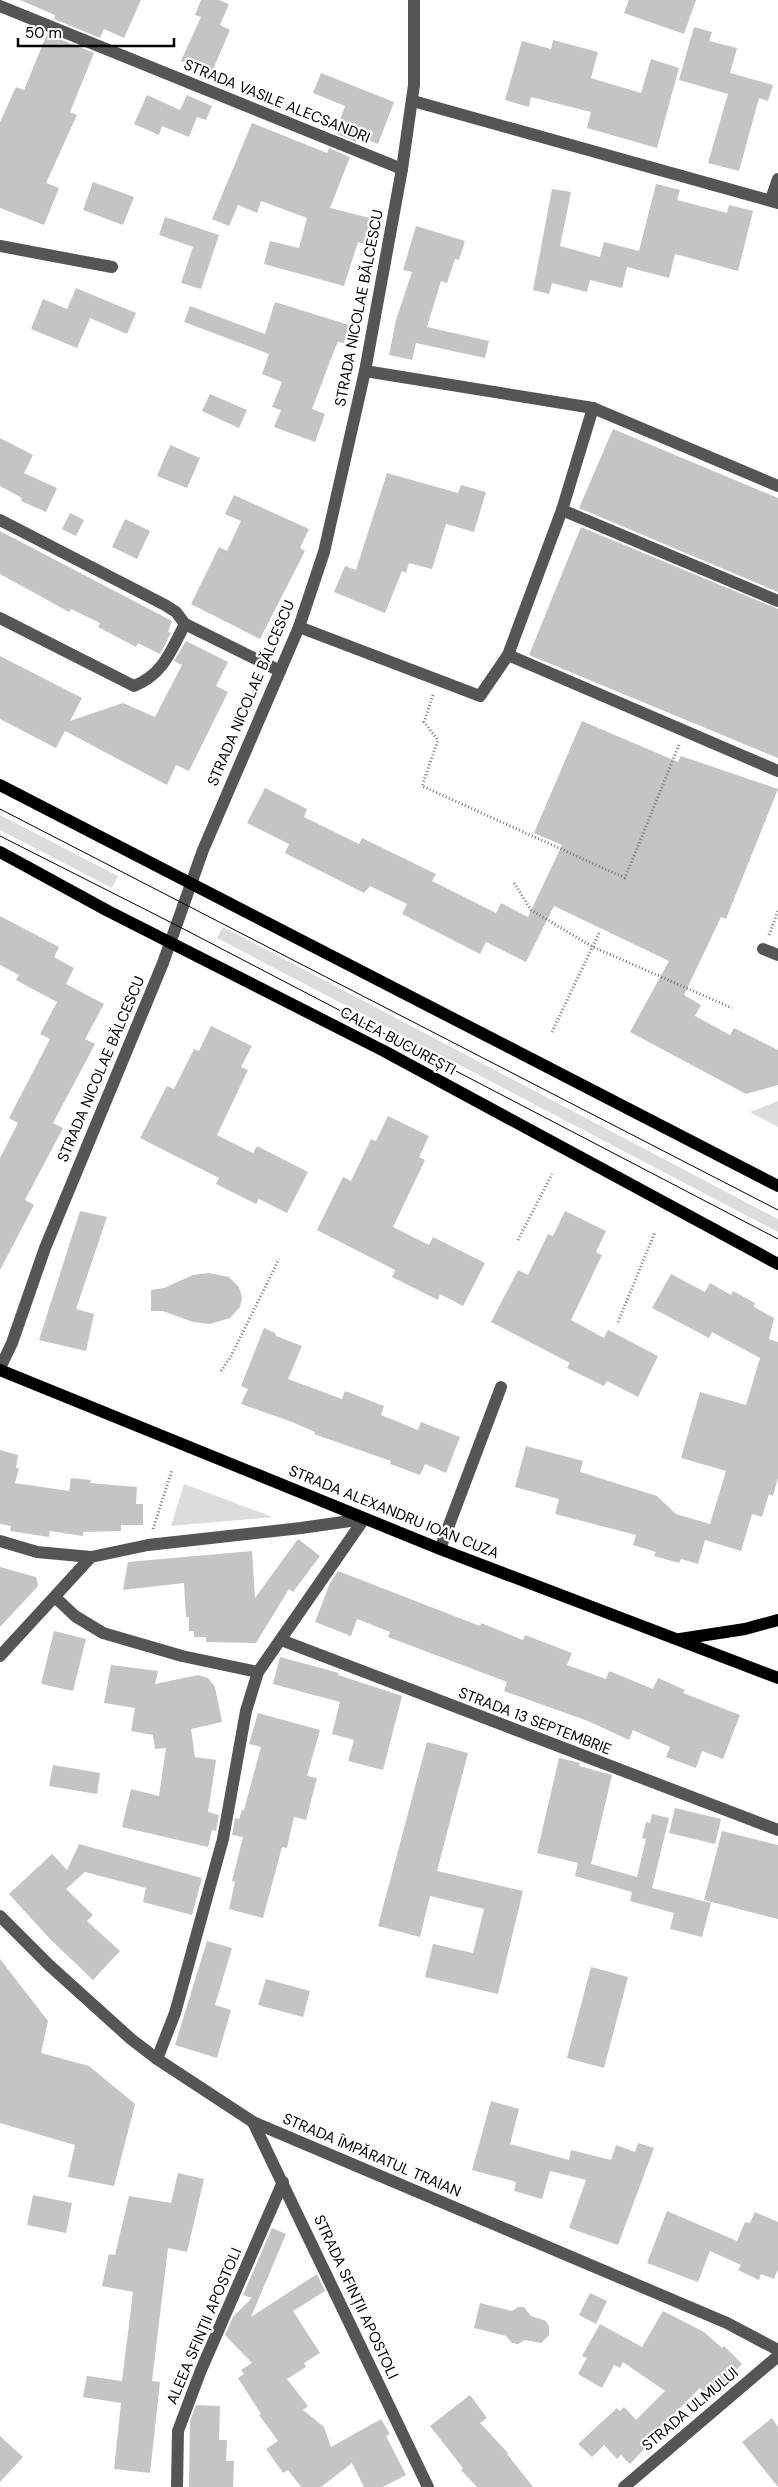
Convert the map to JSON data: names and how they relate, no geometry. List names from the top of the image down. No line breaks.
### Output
{"streets":{"main road":["CALEA BUCUREȘTI","STRADA ALEXANDRU IOAN CUZA"],"street":["STRADA VASILE ALECSANDRI","STRADA NICOLAE BĂLCESCU","STRADA 13 SEPTEMBRIE","STRADA ÎMPĂRATUL TRAIAN","STRADA SFINȚII APOSTOLI","ALEEA SFINȚII APOSTOLI","STRADA ULMULUI"]},"crossings":[["STRADA VASILE ALECSANDRI","STRADA NICOLAE BĂLCESCU"],["STRADA NICOLAE BĂLCESCU","CALEA BUCUREȘTI"],["STRADA NICOLAE BĂLCESCU","STRADA ALEXANDRU IOAN CUZA"],["STRADA ÎMPĂRATUL TRAIAN","STRADA SFINȚII APOSTOLI"],["STRADA SFINȚII APOSTOLI","ALEEA SFINȚII APOSTOLI"]],"scale_bar":"50 m"}
